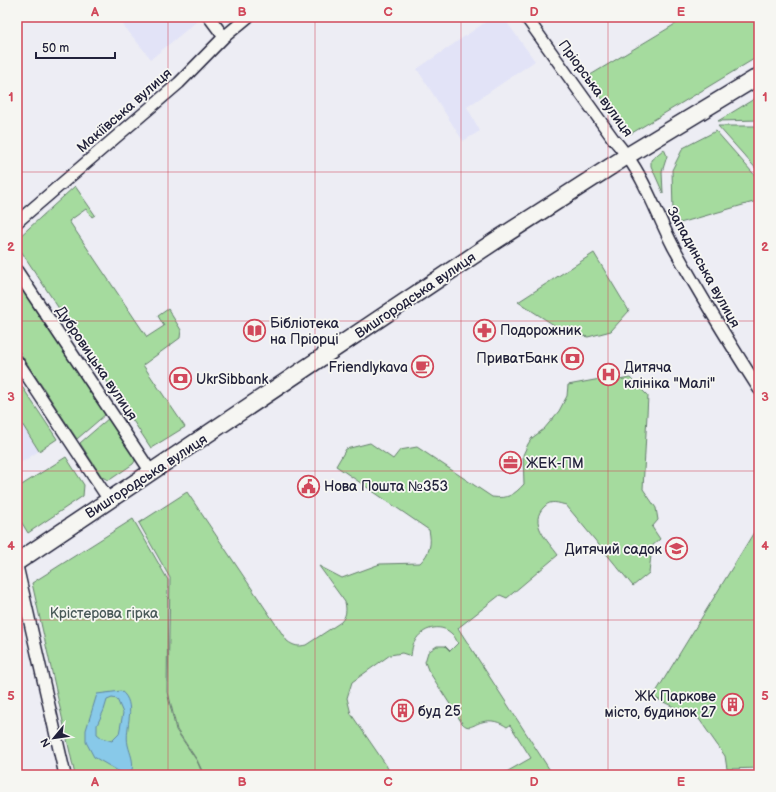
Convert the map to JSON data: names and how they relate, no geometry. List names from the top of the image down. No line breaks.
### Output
{"streets":{"main road":["Вишгородська вулиця"],"street":["Пріорська вулиця","Макіївська вулиця","Западинська вулиця","Дубровицька вулиця"]},"crossings":[["Пріорська вулиця","Западинська вулиця"],["Пріорська вулиця","Вишгородська вулиця"],["Западинська вулиця","Вишгородська вулиця"],["Вишгородська вулиця","Дубровицька вулиця"]],"parks":["Крістерова гірка"],"places":{"pharmacy":["Подорожник"],"library":["Бібліотека на Пріорці"],"bank":["ПриватБанк","UkrSibbank"],"cafe":["Friendlykava"],"hospital":["Дитяча клініка \"Малі\""],"office":["ЖЕК-ПМ"],"public building":["Нова Пошта №353"],"school or university":["Дитячий садок"],"building":["ЖК Паркове місто, будинок 27","буд 25"]},"scale_bar":"50 m","north":"bottom left","grid":{"columns":["A","B","C","D","E"],"rows":["1","2","3","4","5"]}}
